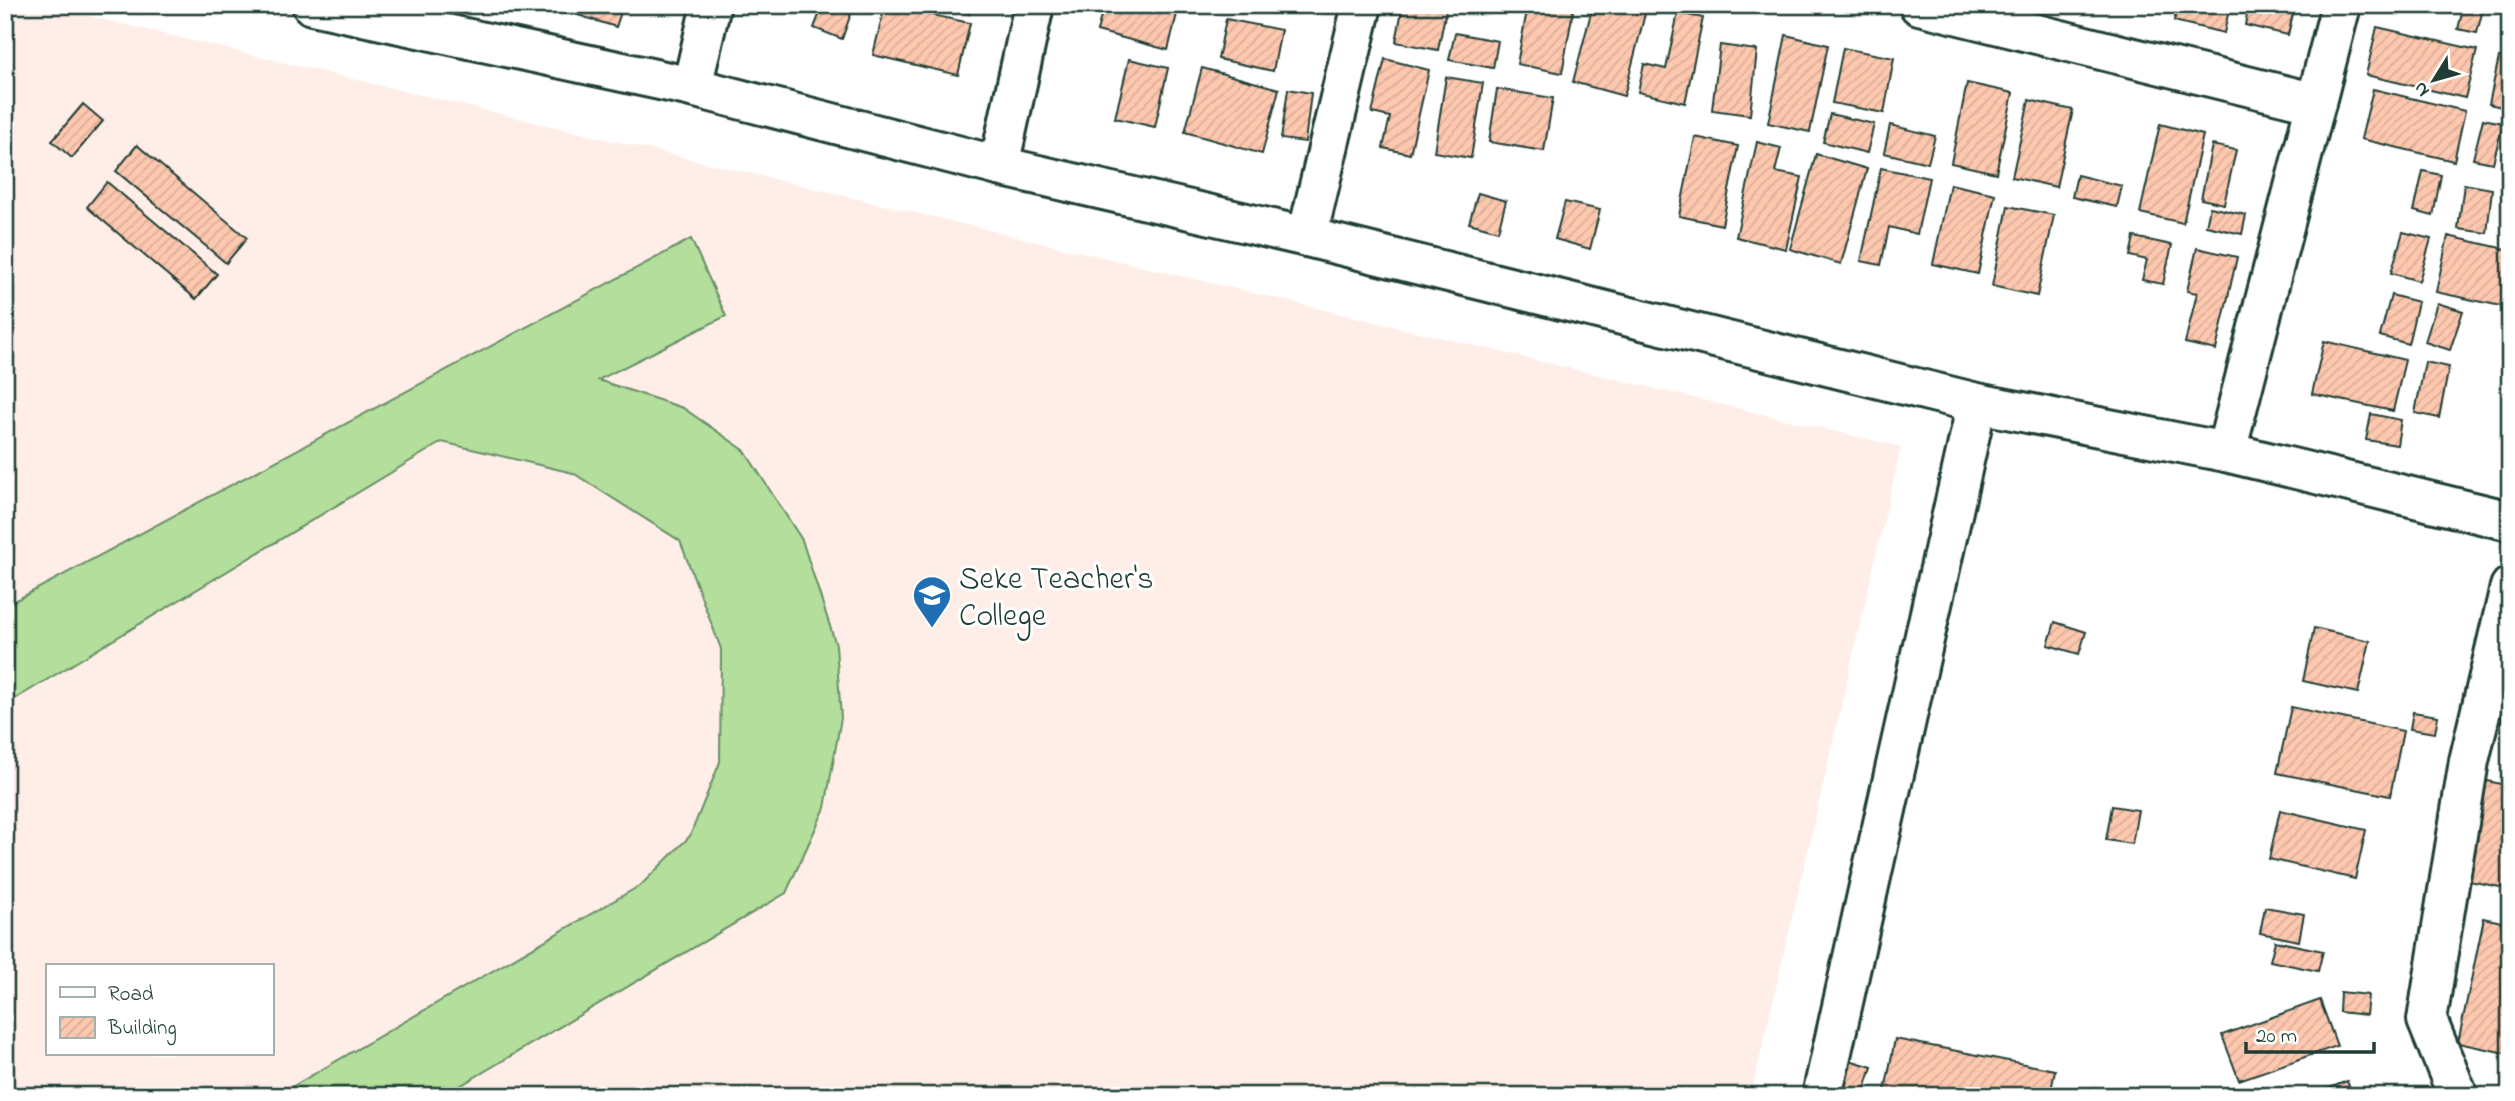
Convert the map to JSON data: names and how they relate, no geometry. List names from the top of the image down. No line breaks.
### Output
{"places":{"school or university":["Seke Teacher's College"]},"legend":["Road","Building"],"scale_bar":"20 m","north":"bottom left"}
